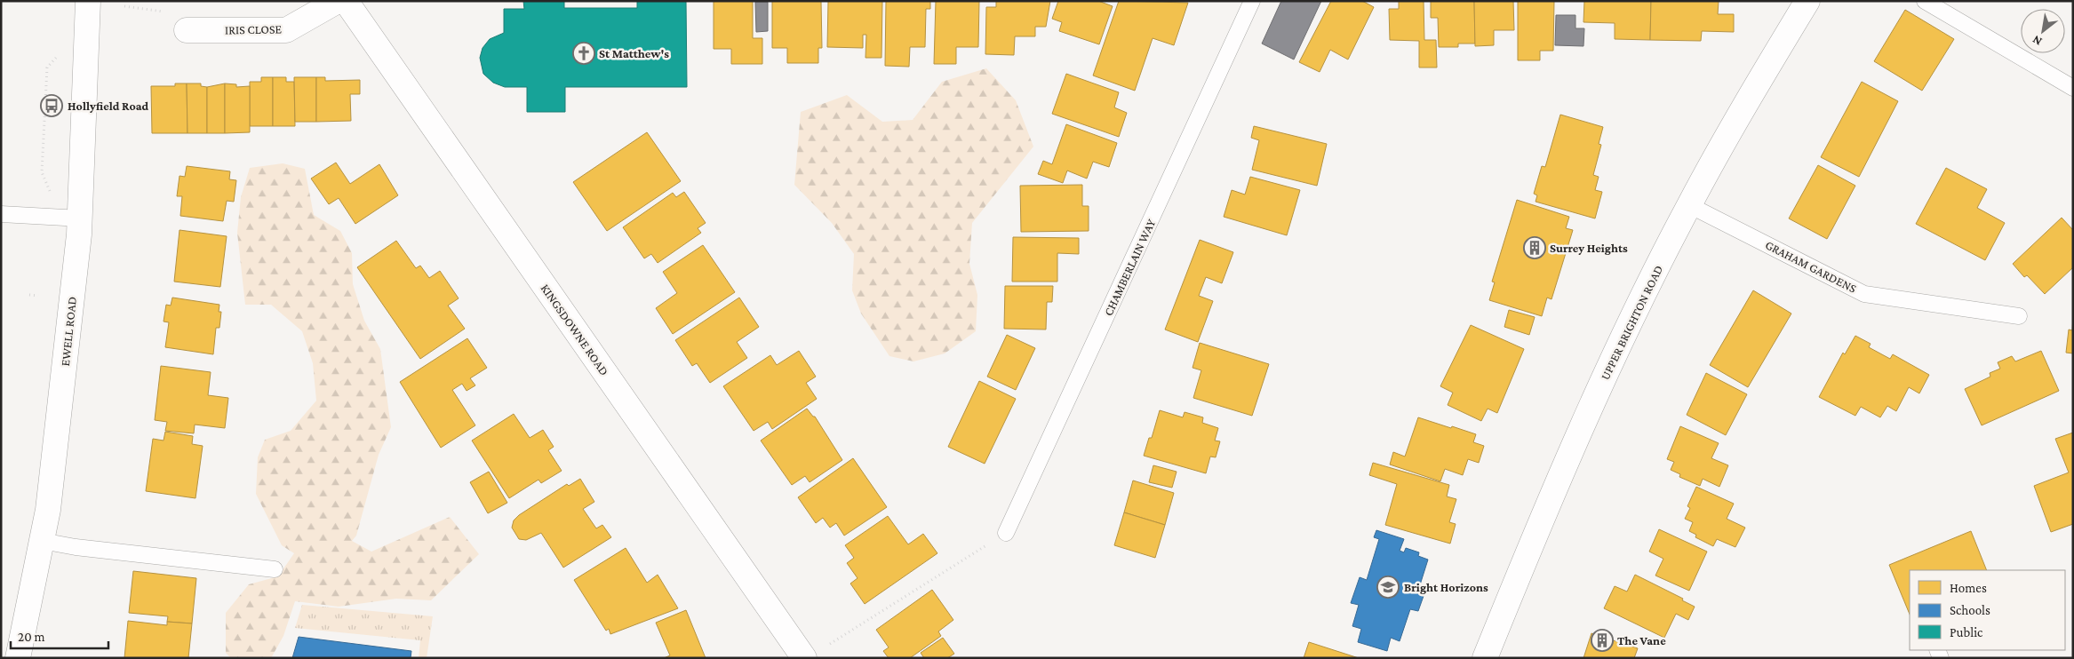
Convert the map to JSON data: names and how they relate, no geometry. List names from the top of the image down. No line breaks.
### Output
{"streets":{"main road":["IRIS CLOSE","UPPER BRIGHTON ROAD","KINGSDOWNE ROAD","EWELL ROAD"],"lane":["GRAHAM GARDENS","CHAMBERLAIN WAY"]},"crossings":[["GRAHAM GARDENS","UPPER BRIGHTON ROAD"]],"places":{"church":["St Matthew's"],"bus stop":["Hollyfield Road"],"building":["Surrey Heights","The Vane"],"school or university":["Bright Horizons"]},"legend":["Homes","Schools","Public"],"scale_bar":"20 m","north":"bottom left"}
